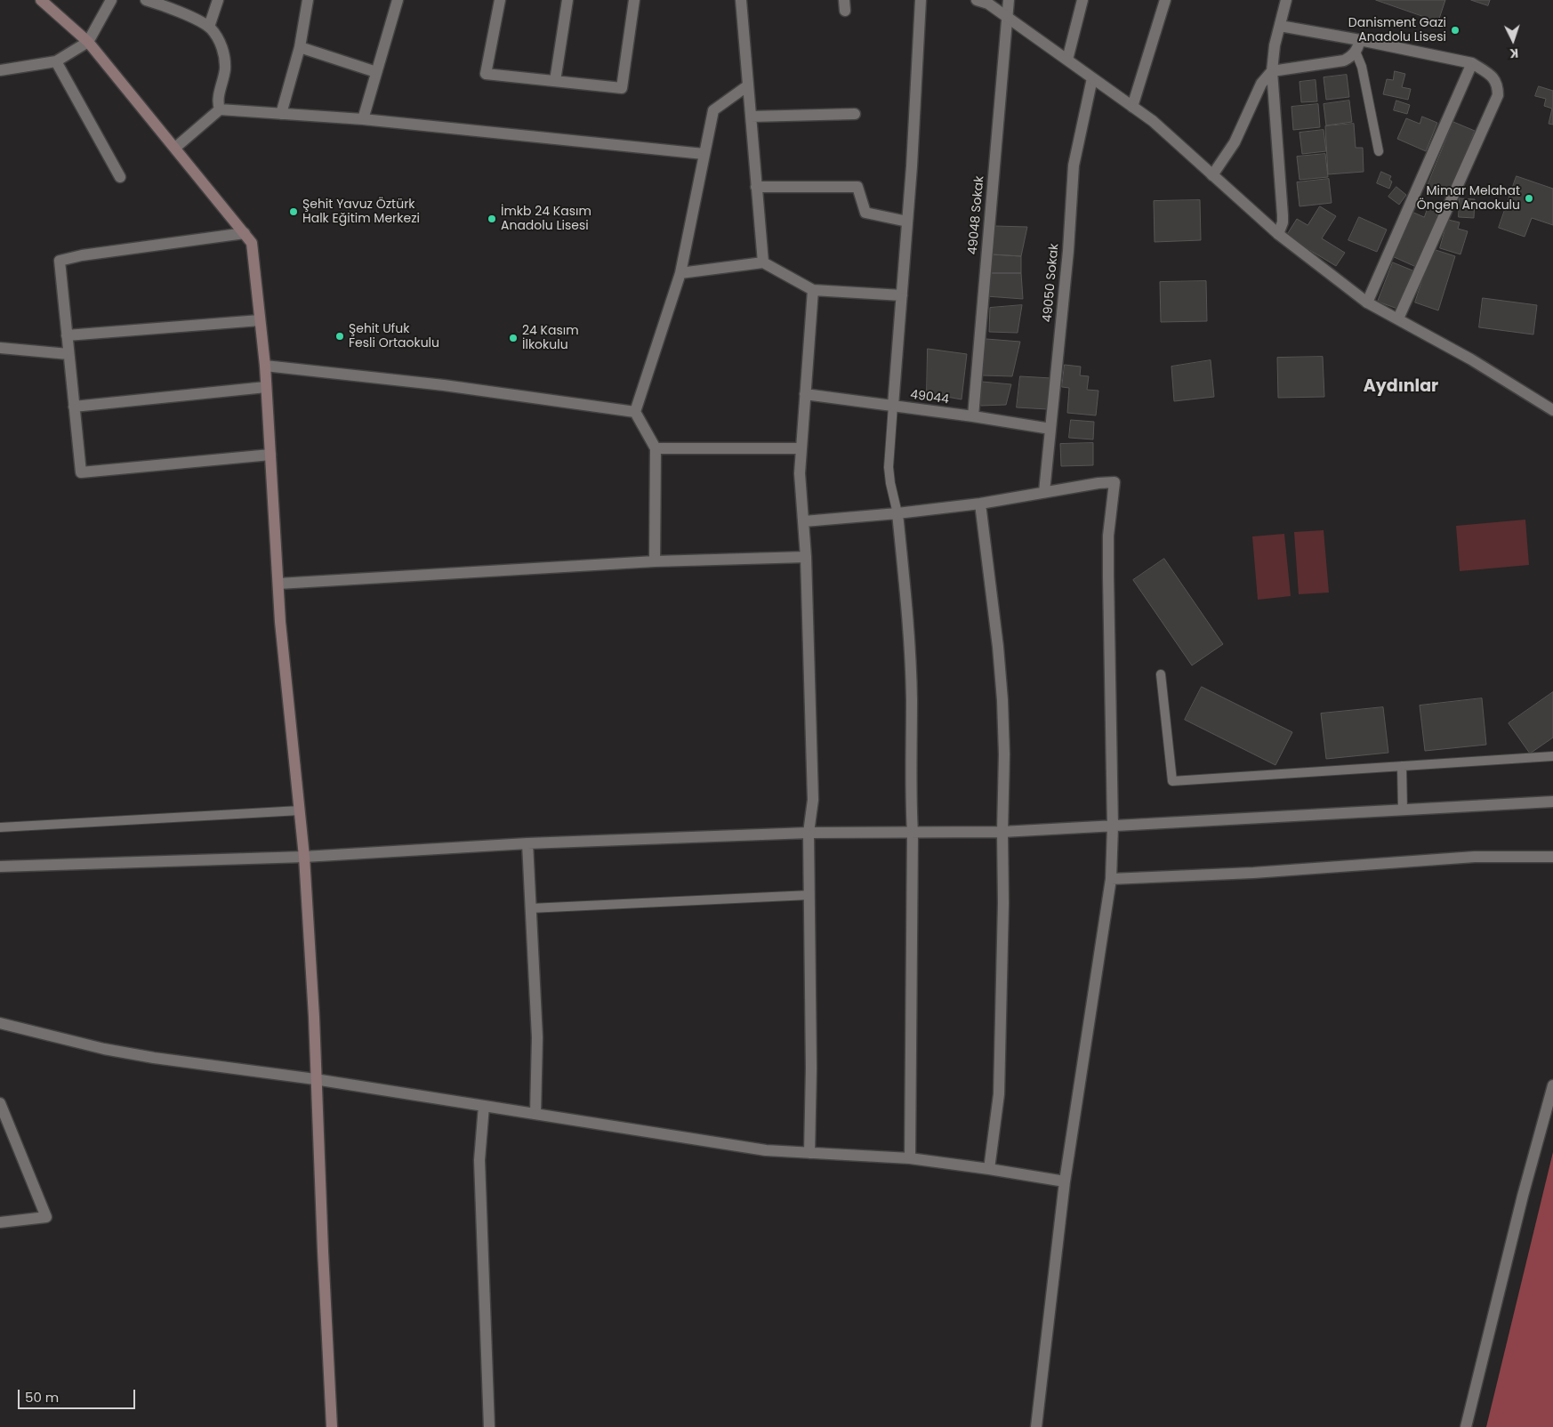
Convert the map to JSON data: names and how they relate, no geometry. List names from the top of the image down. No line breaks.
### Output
{"streets":{"street":["49048 Sokak","49050 Sokak","49044"]},"crossings":[["49048 Sokak","49044"],["49050 Sokak","49044"]],"districts":["Aydınlar"],"places":["Danisment Gazi Anadolu Lisesi","Mimar Melahat Öngen Anaokulu","Şehit Yavuz Öztürk Halk Eğitim Merkezi","İmkb 24 Kasım Anadolu Lisesi","Şehit Ufuk Fesli Ortaokulu","24 Kasım İlkokulu"],"scale_bar":"50 m","north":"bottom"}
